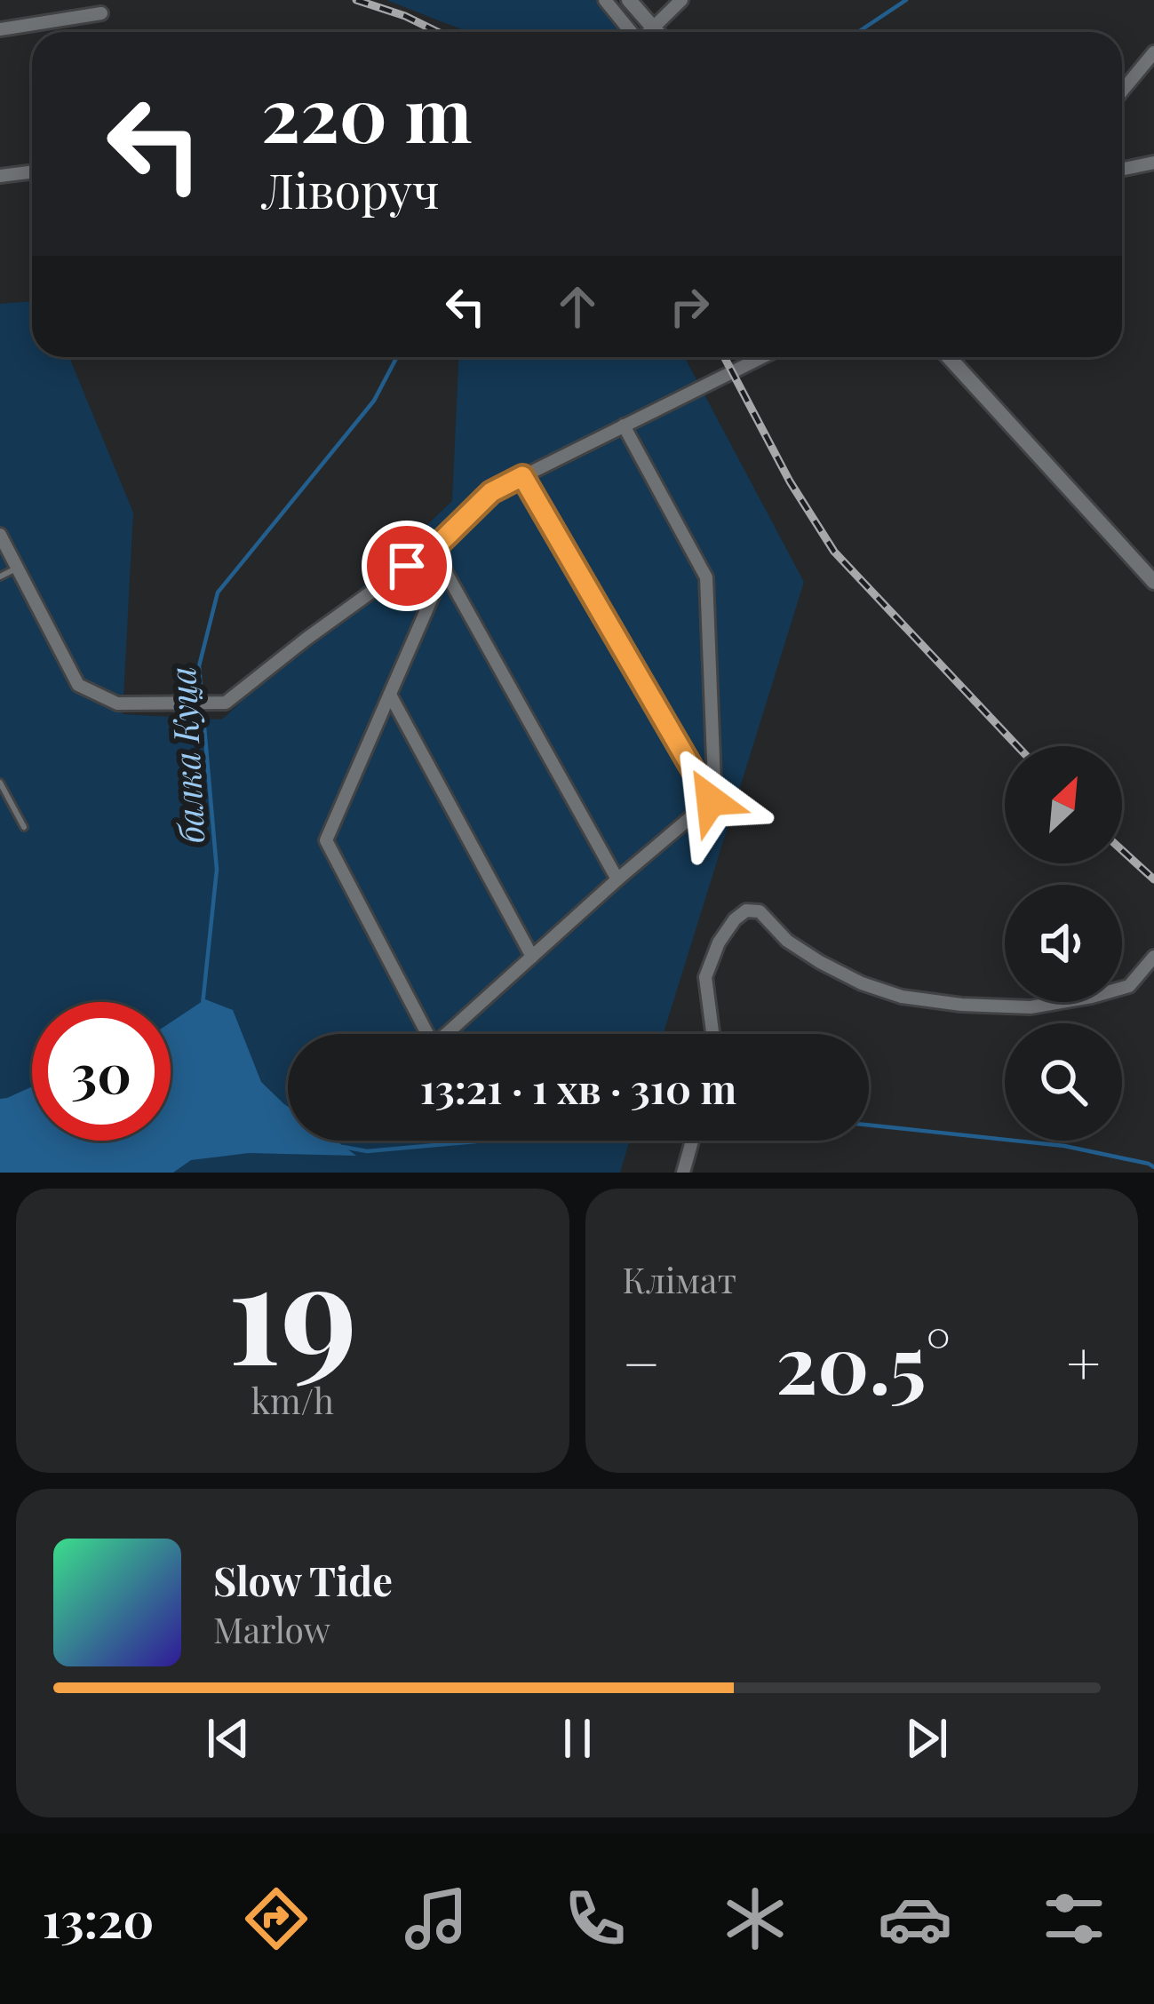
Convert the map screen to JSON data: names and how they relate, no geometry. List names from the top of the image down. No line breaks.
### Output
{"water":["балка Куца"],"north":"top right","page":{"turn":["220 m","Ліворуч"],"limit":"30","trip":"13:21 · 1 хв · 310 m","tile":[["19","km/h"],"Клімат"],"heat":["−","20.5°","+"],"song":["Slow Tide","Marlow"],"tabs":"13:20"}}
